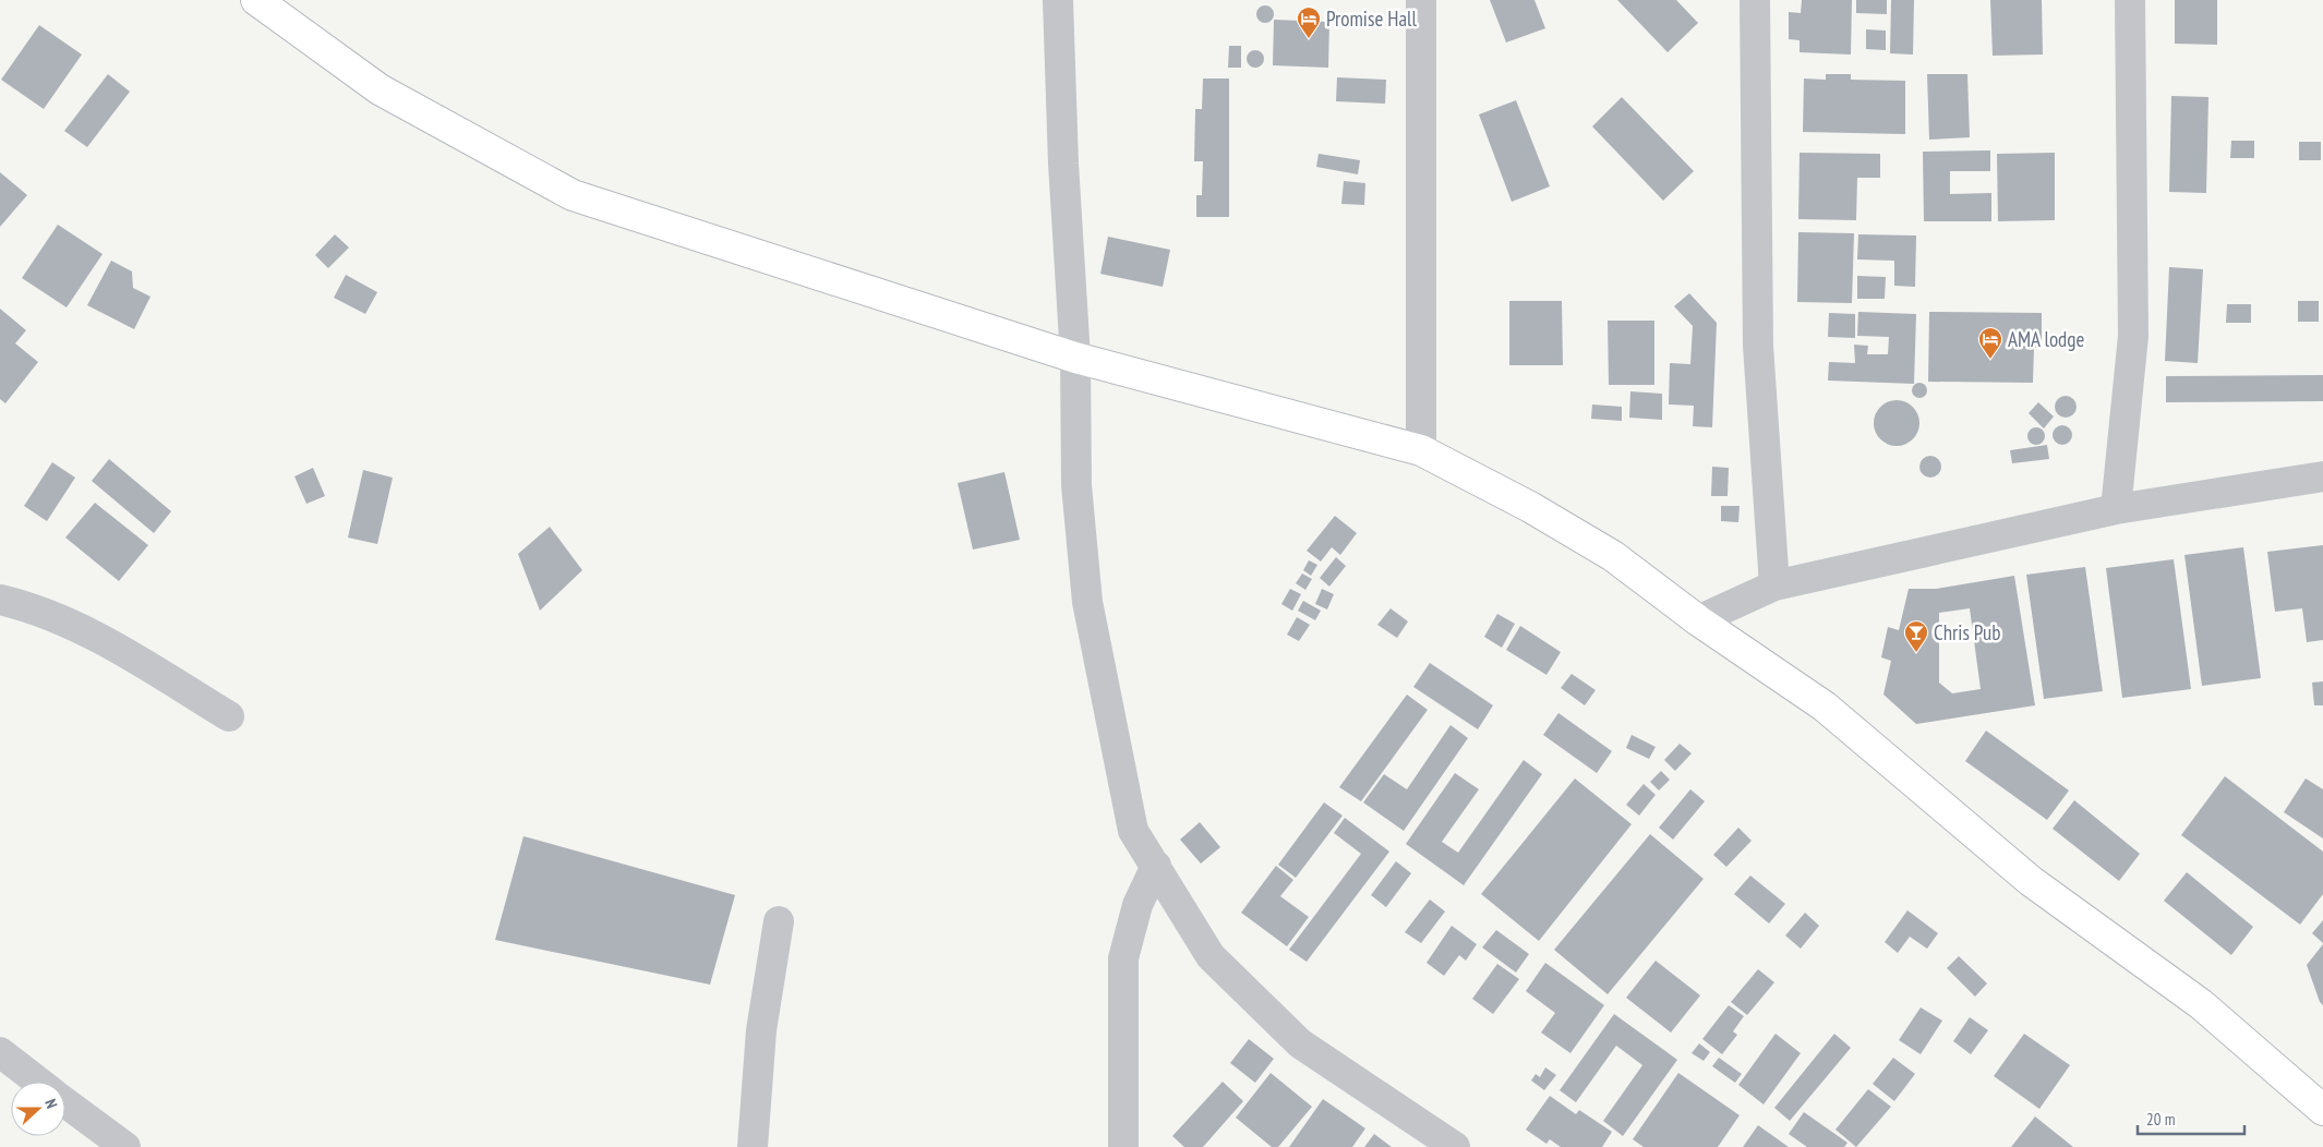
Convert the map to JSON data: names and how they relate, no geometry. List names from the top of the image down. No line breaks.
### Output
{"places":{"hotel":["Promise Hall","AMA lodge"],"bar":["Chris Pub"]},"scale_bar":"20 m","north":"right"}
